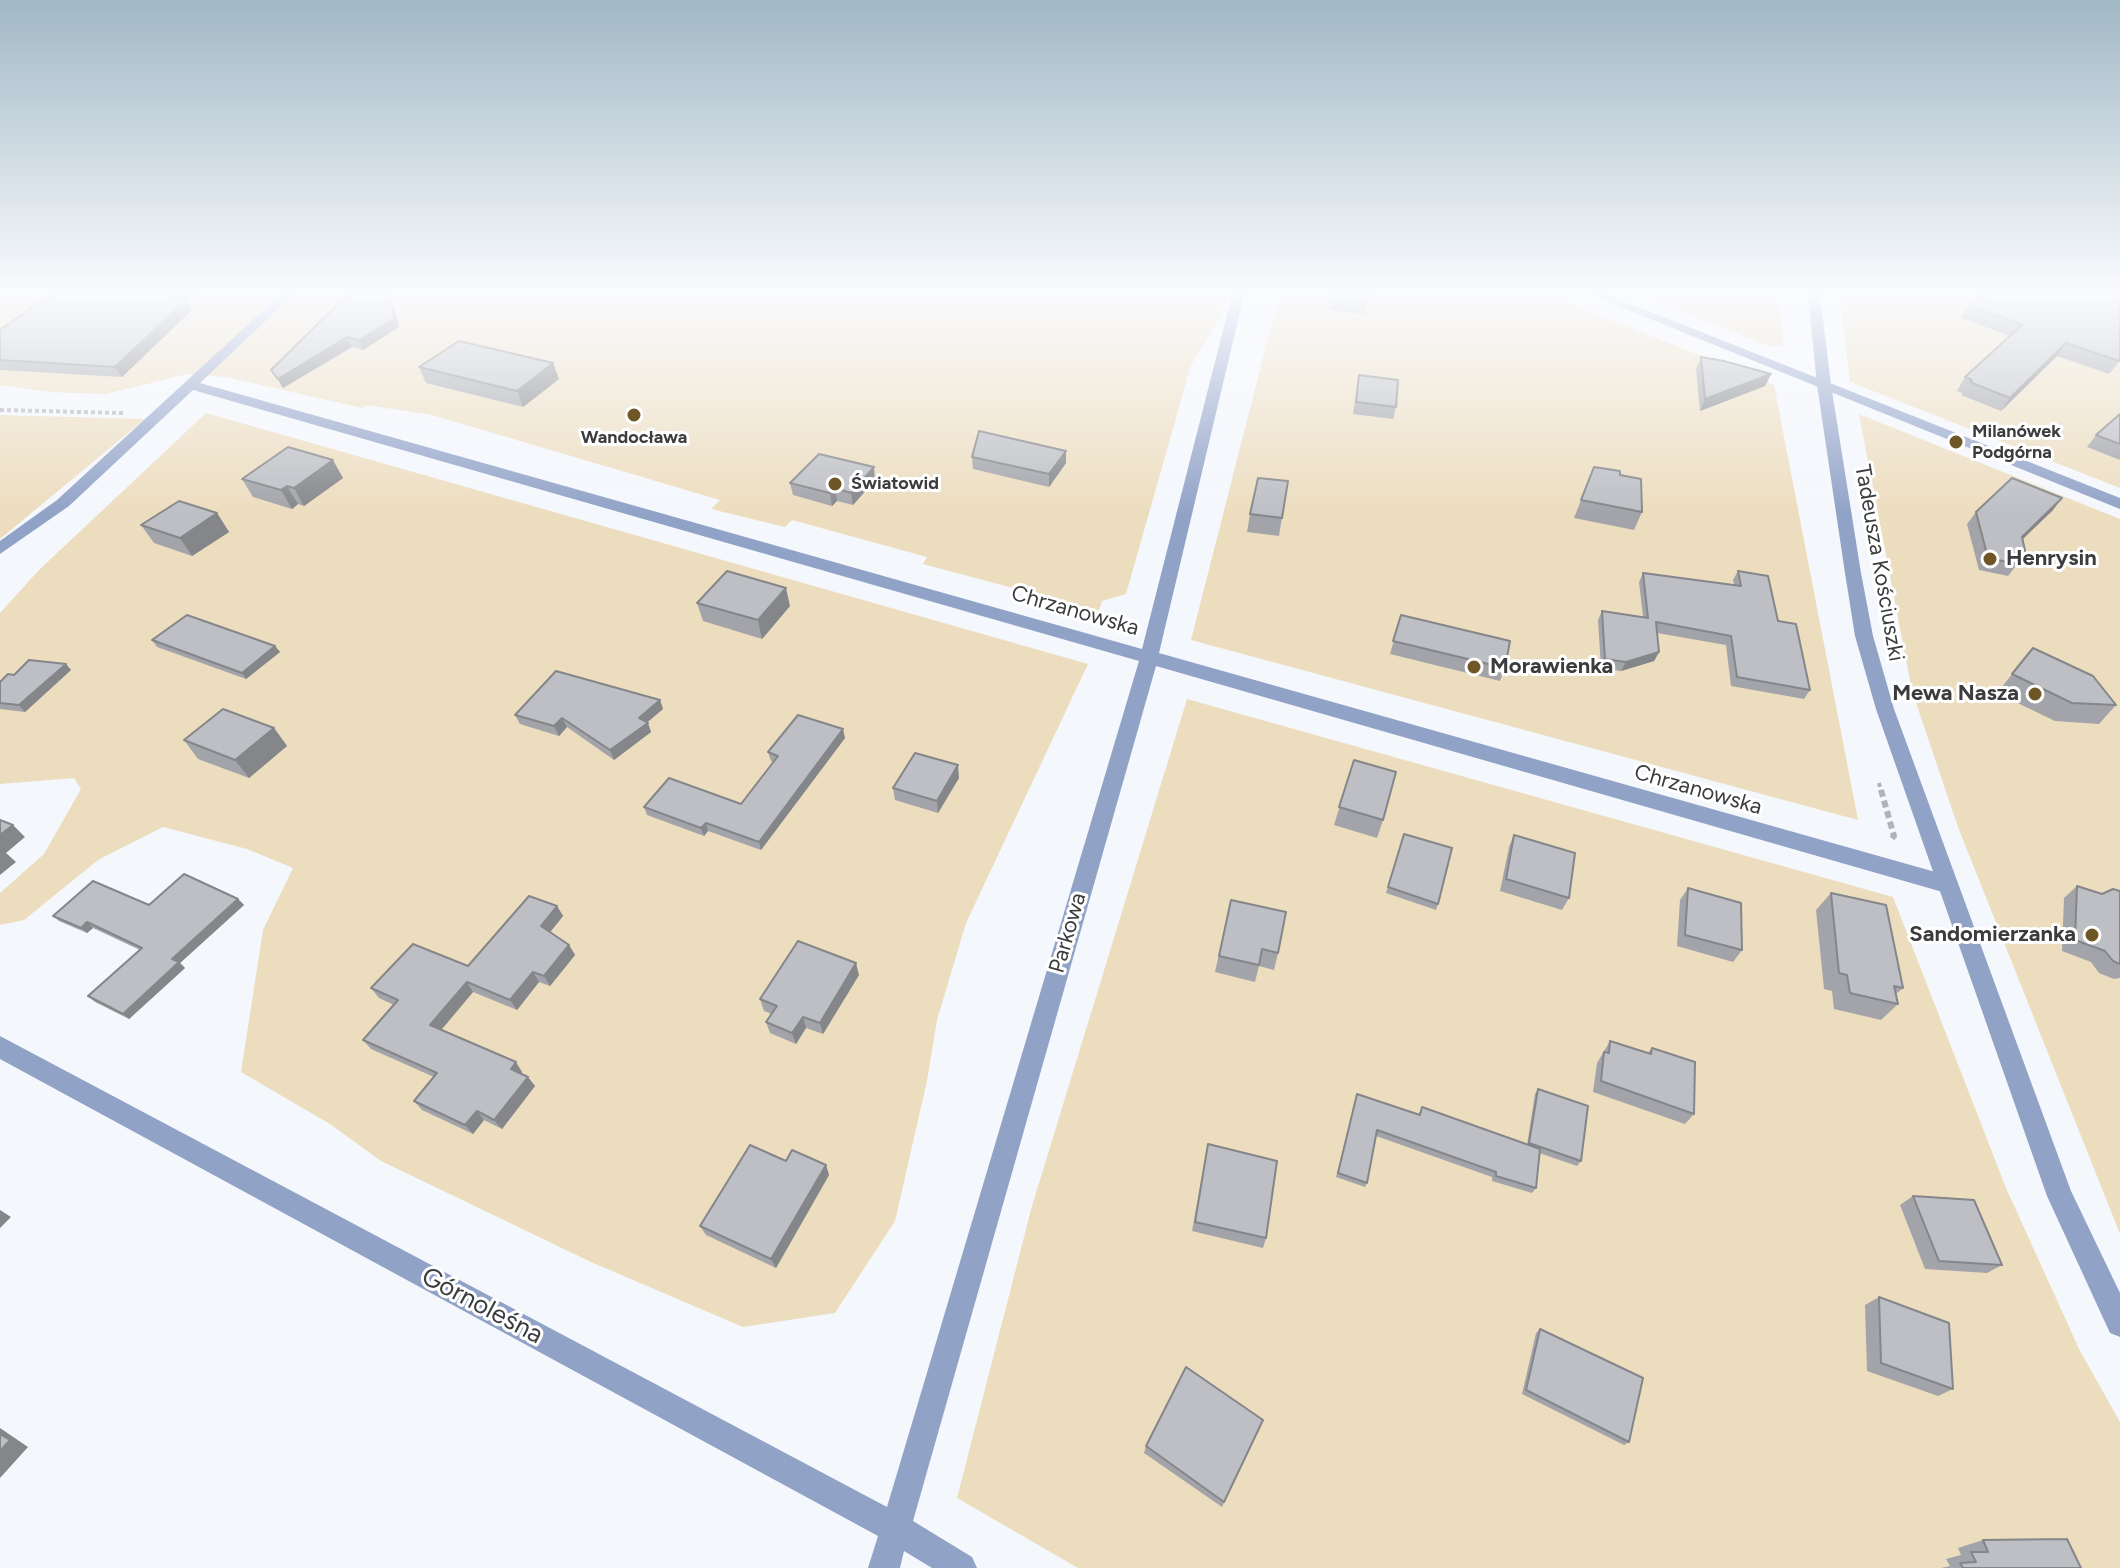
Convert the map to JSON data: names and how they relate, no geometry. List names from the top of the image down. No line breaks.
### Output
{"streets":{"street":["Tadeusza Kościuszki","Chrzanowska","Parkowa","Górnoleśna"]},"crossings":[["Tadeusza Kościuszki","Chrzanowska"],["Chrzanowska","Parkowa"],["Parkowa","Górnoleśna"]],"places":["Wandocława","Milanówek Podgórna","Światowid","Henrysin","Morawienka","Mewa Nasza","Sandomierzanka"]}
